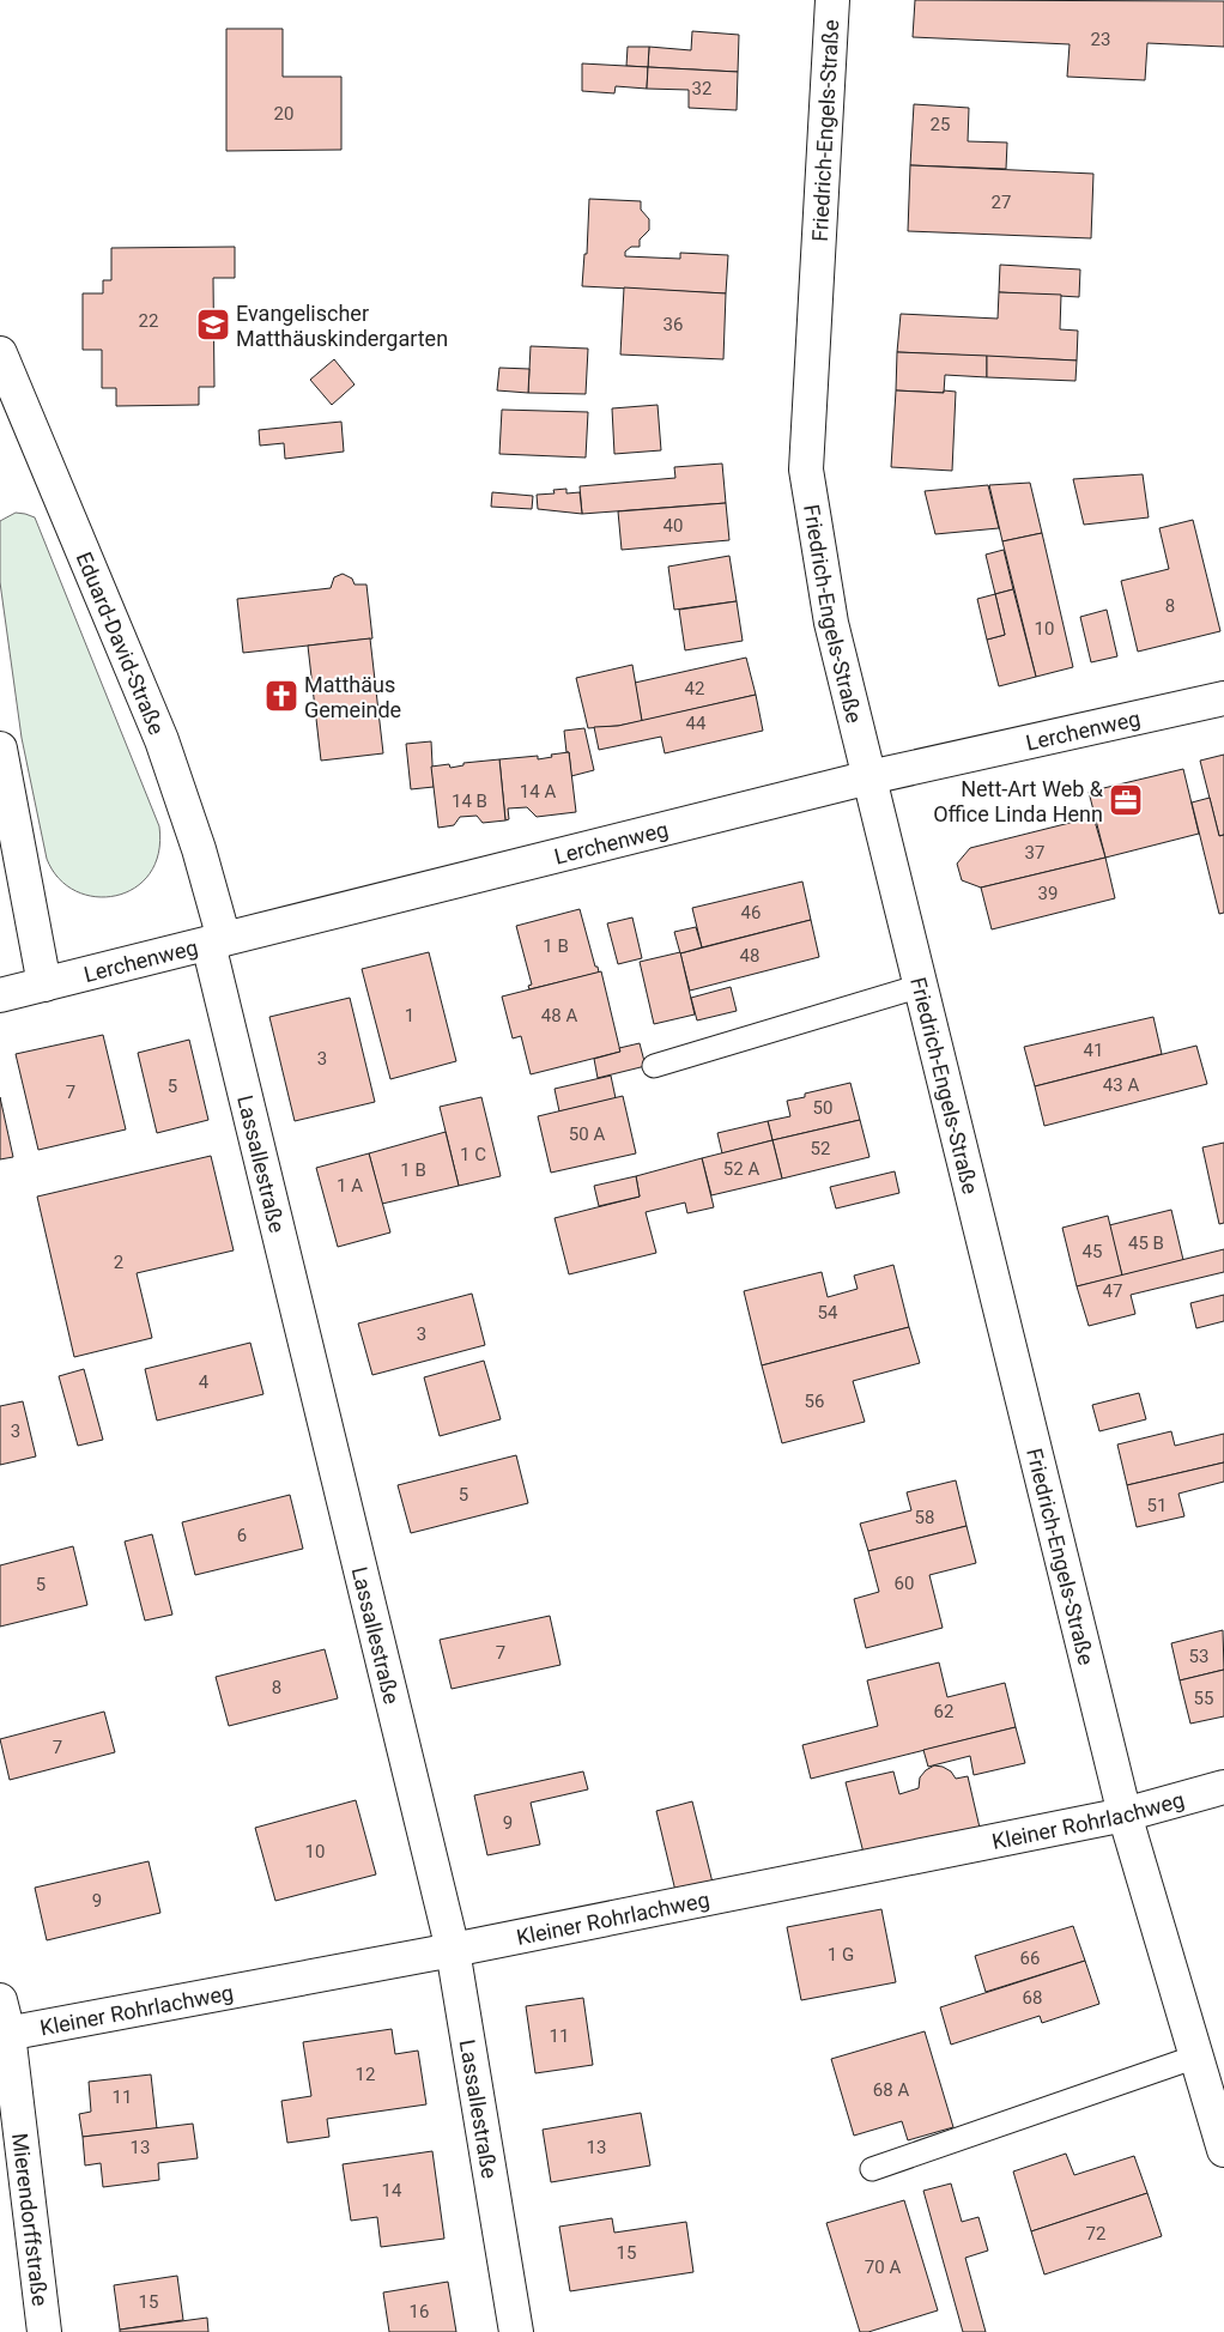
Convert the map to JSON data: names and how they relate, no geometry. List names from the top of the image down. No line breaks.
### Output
{"streets":{"street":["Friedrich-Engels-Straße","Eduard-David-Straße","Lerchenweg","Lassallestraße","Kleiner Rohrlachweg","Mierendorffstraße"]},"crossings":[["Friedrich-Engels-Straße","Lerchenweg"],["Friedrich-Engels-Straße","Kleiner Rohrlachweg"],["Eduard-David-Straße","Lerchenweg"],["Eduard-David-Straße","Lassallestraße"],["Lerchenweg","Lassallestraße"],["Lassallestraße","Kleiner Rohrlachweg"],["Kleiner Rohrlachweg","Mierendorffstraße"]],"places":{"school or university":["Evangelischer Matthäuskindergarten"],"church":["Matthäus Gemeinde"],"office":["Nett-Art Web & Office Linda Henn"]},"house_numbers":["23","32","20","25","27","22","36","40","8","10","42","44","14 A","14 B","37","39","46","1 B","48","1","48 A","41","3","43 A","5","7","50","50 A","52","1 C","52 A","1 B","1 A","45 B","45","2","47","54","3","4","56","3","5","51","58","6","60","5","7","53","8","55","62","7","9","10","9","1 G","66","68","11","12","68 A","11","13","13","14","72","15","70 A","15","16"]}
